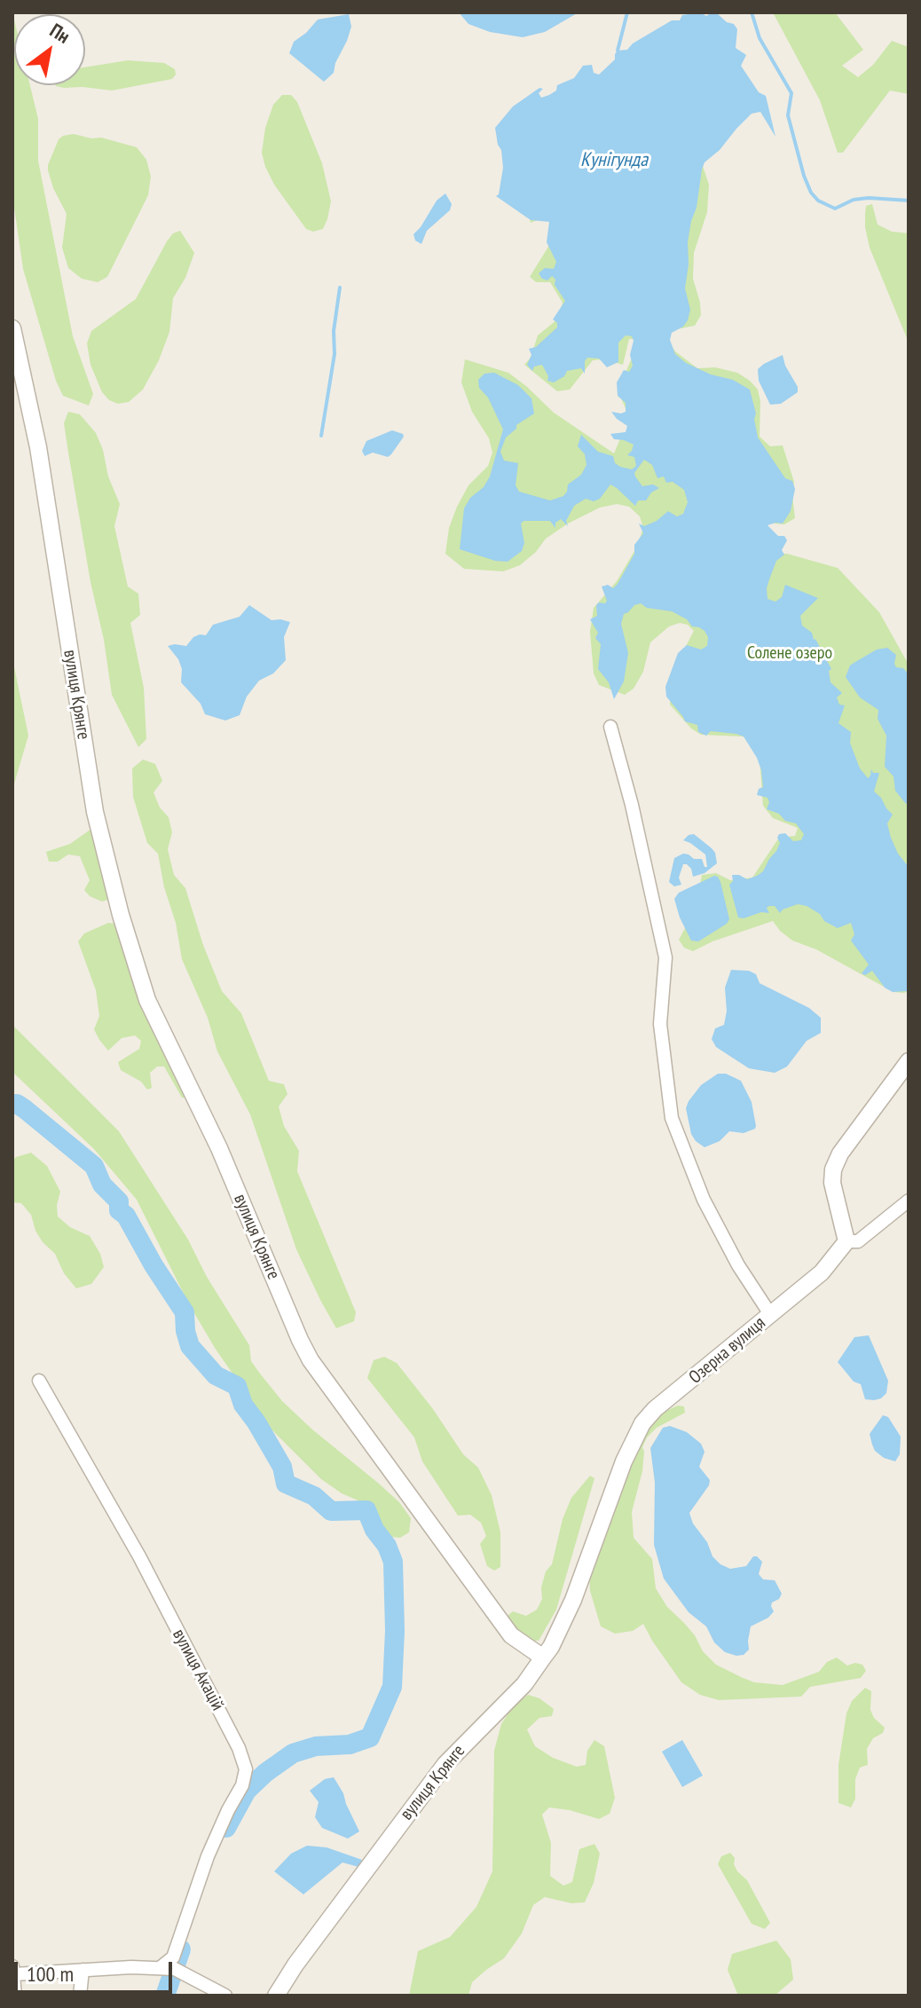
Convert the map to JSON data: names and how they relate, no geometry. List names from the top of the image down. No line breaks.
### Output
{"streets":{"street":["вулиця Крянге","Озерна вулиця","вулиця Акацій"]},"crossings":[["вулиця Крянге","Озерна вулиця"]],"water":["Кунігунда"],"parks":["Солене озеро"],"scale_bar":"100 m","north":"top right"}
